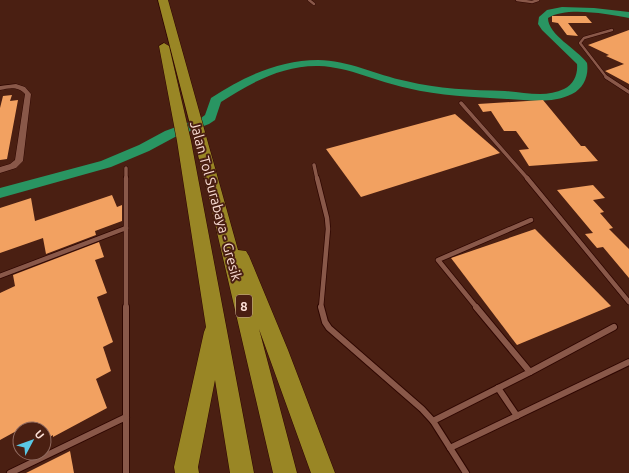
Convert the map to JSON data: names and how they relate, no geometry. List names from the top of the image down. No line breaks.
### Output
{"streets":{"highway":["Jalan Tol Surabaya - Gresik","8"]},"north":"top right"}
